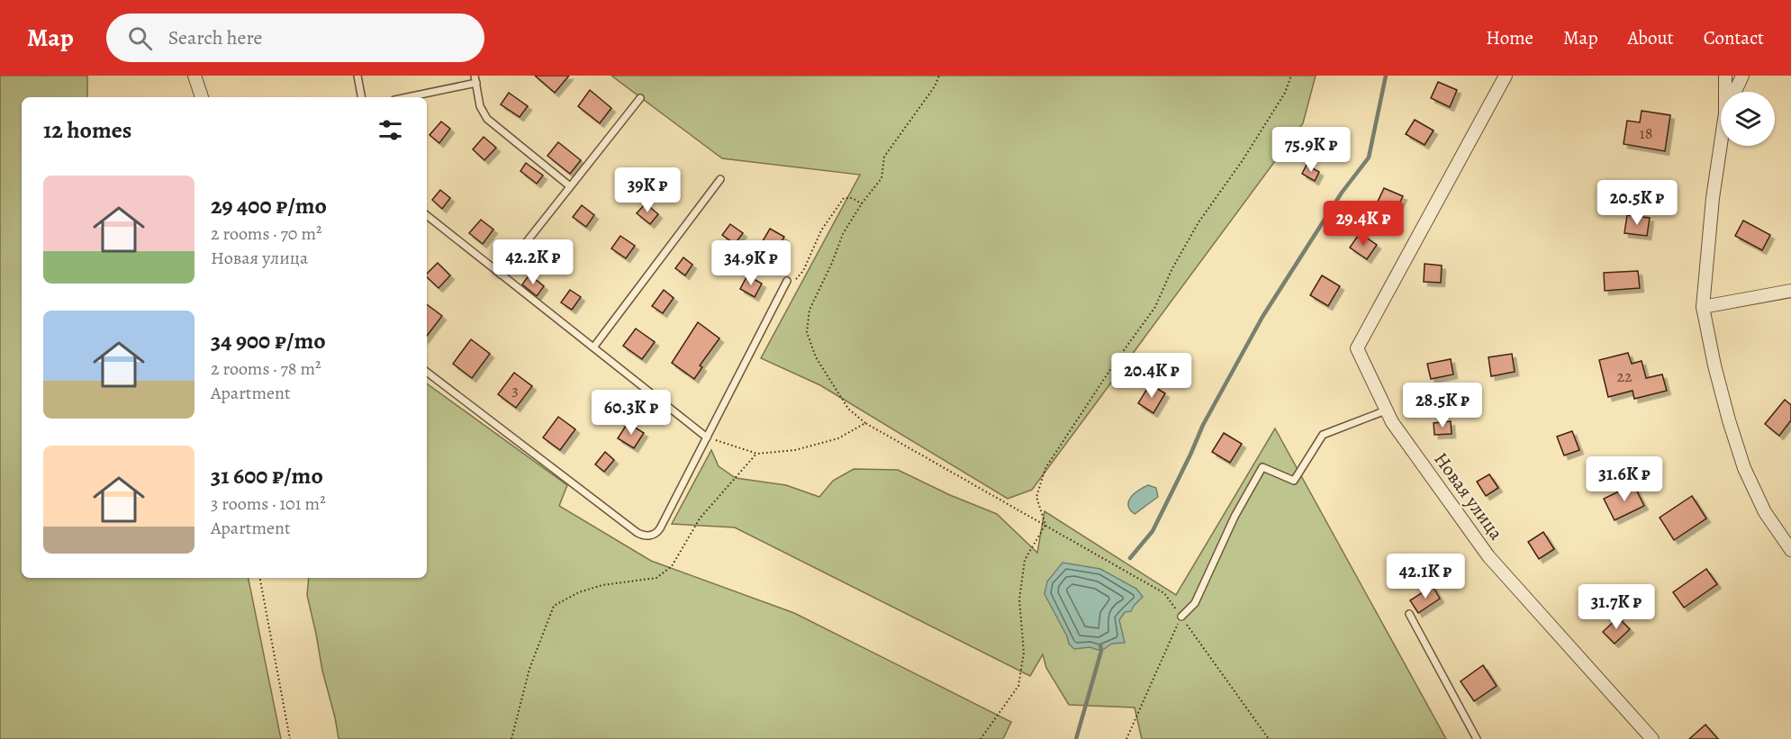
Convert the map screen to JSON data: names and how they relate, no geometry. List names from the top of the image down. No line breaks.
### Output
{"streets":{"street":["Новая улица"]},"house_numbers":["18","22","3"],"page":{"header":"Map","search":"Search here","nav":["Home","Map","About","Contact"],"heading":"12 homes","price":["75.9K ₽","39K ₽","20.5K ₽","29.4K ₽","42.2K ₽","34.9K ₽","20.4K ₽","28.5K ₽","60.3K ₽","31.6K ₽","42.1K ₽","31.7K ₽"],"list":[{"name":"29 400 ₽/mo","note":"2 rooms · 70 m² · Новая улица"},{"name":"34 900 ₽/mo","note":"2 rooms · 78 m² · Apartment"},{"name":"31 600 ₽/mo","note":"3 rooms · 101 m² · Apartment"}]}}
